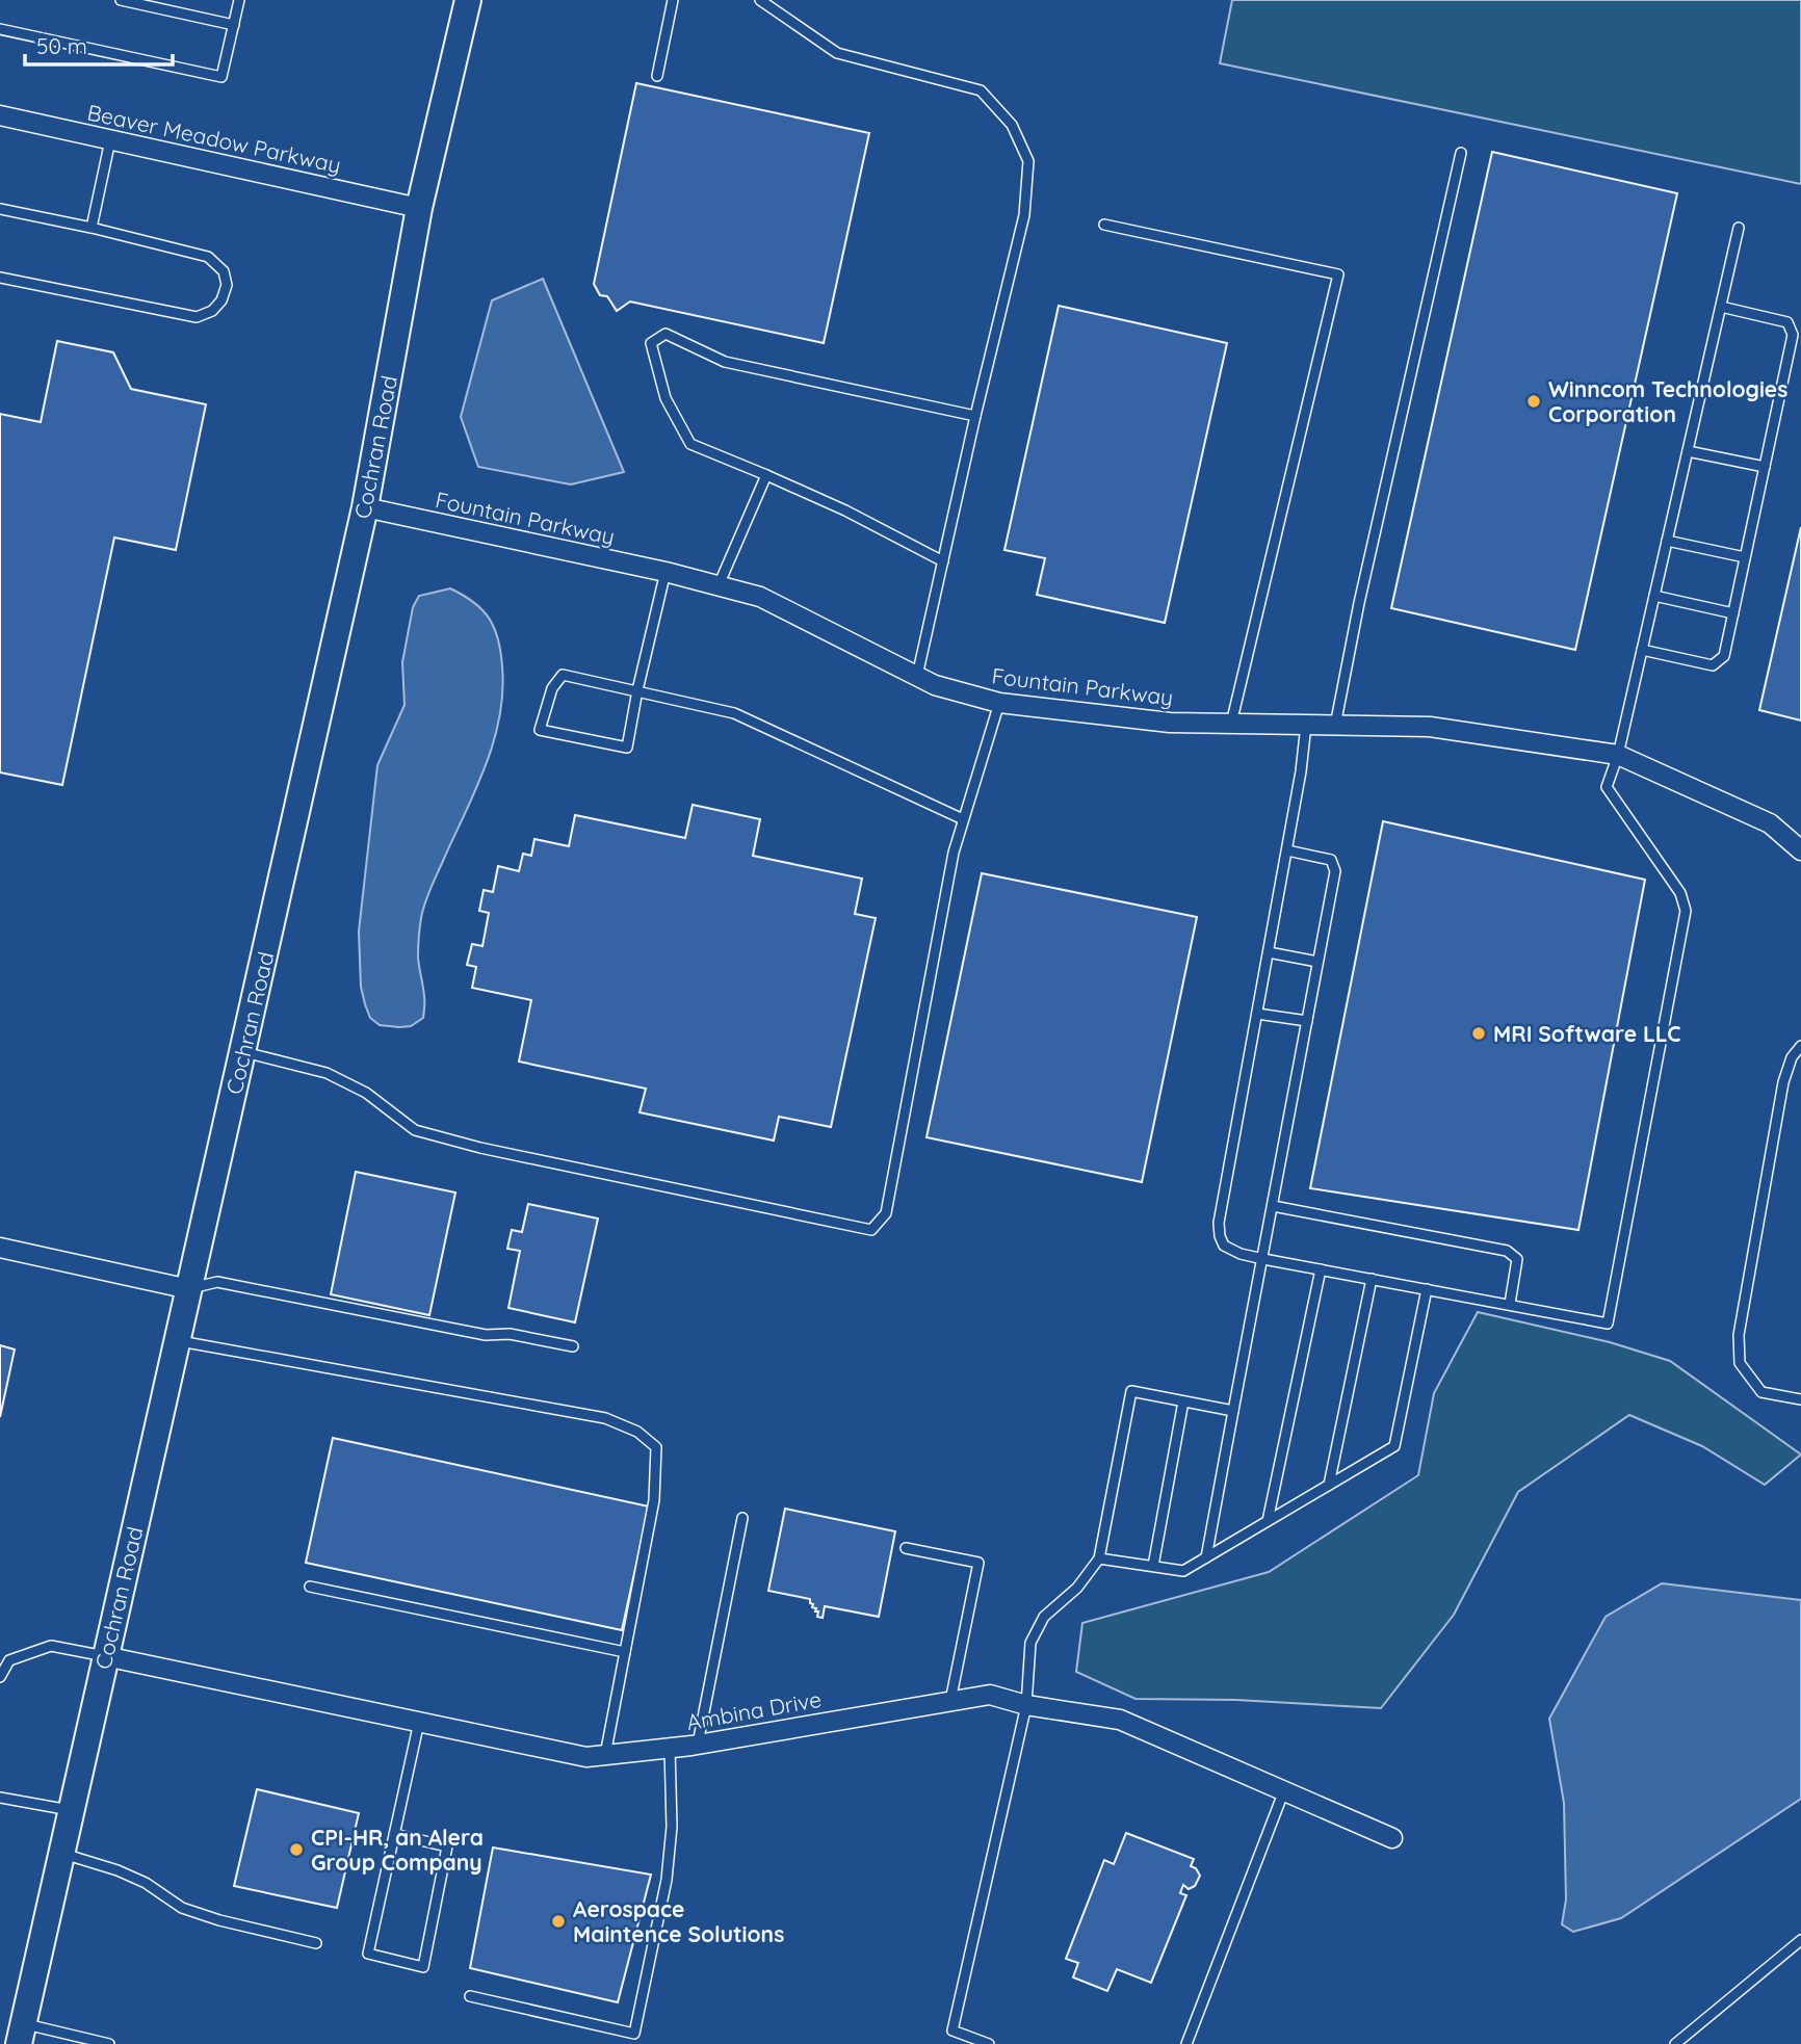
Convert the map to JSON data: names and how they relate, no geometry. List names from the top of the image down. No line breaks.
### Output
{"streets":{"street":["Beaver Meadow Parkway","Cochran Road","Fountain Parkway","Ambina Drive"]},"crossings":[["Beaver Meadow Parkway","Cochran Road"],["Cochran Road","Fountain Parkway"],["Cochran Road","Ambina Drive"]],"places":["Winncom Technologies Corporation","MRI Software LLC","CPI-HR, an Alera Group Company","Aerospace Maintence Solutions"],"scale_bar":"50 m"}
